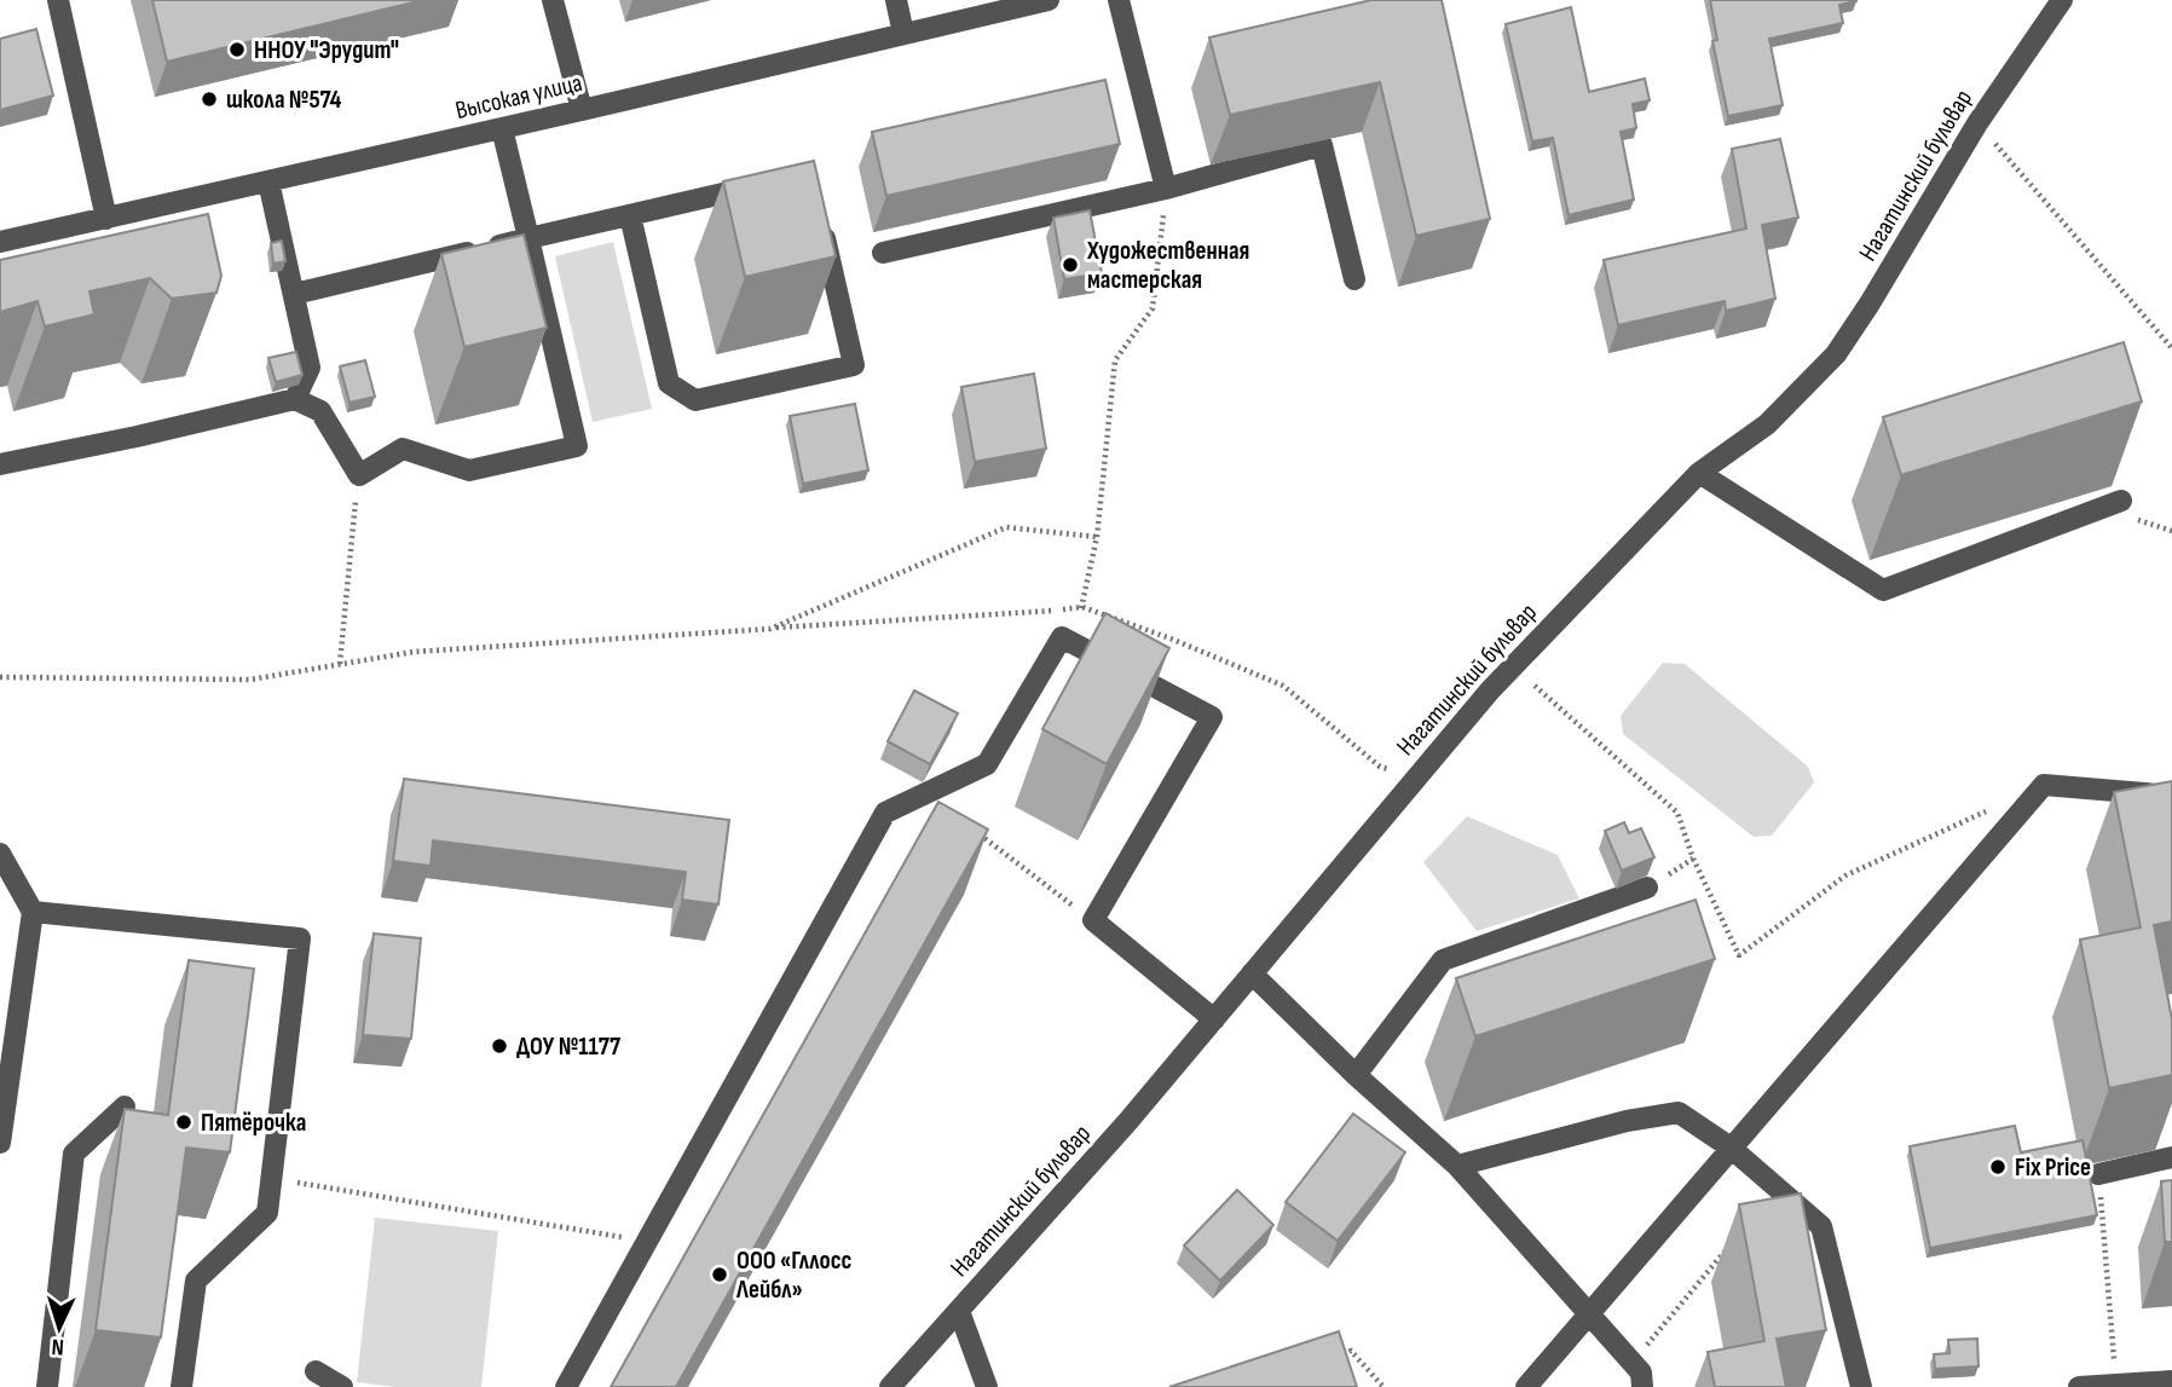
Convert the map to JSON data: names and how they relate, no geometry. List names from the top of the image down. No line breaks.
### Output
{"streets":{"street":["Высокая улица","Нагатинский бульвар"]},"places":["ННОУ \"Эрудит\"","школа №574","Художественная мастерская","ДОУ №1177","Пятёрочка","Fix Price","ООО «Гллосс Лейбл»"],"north":"bottom"}
